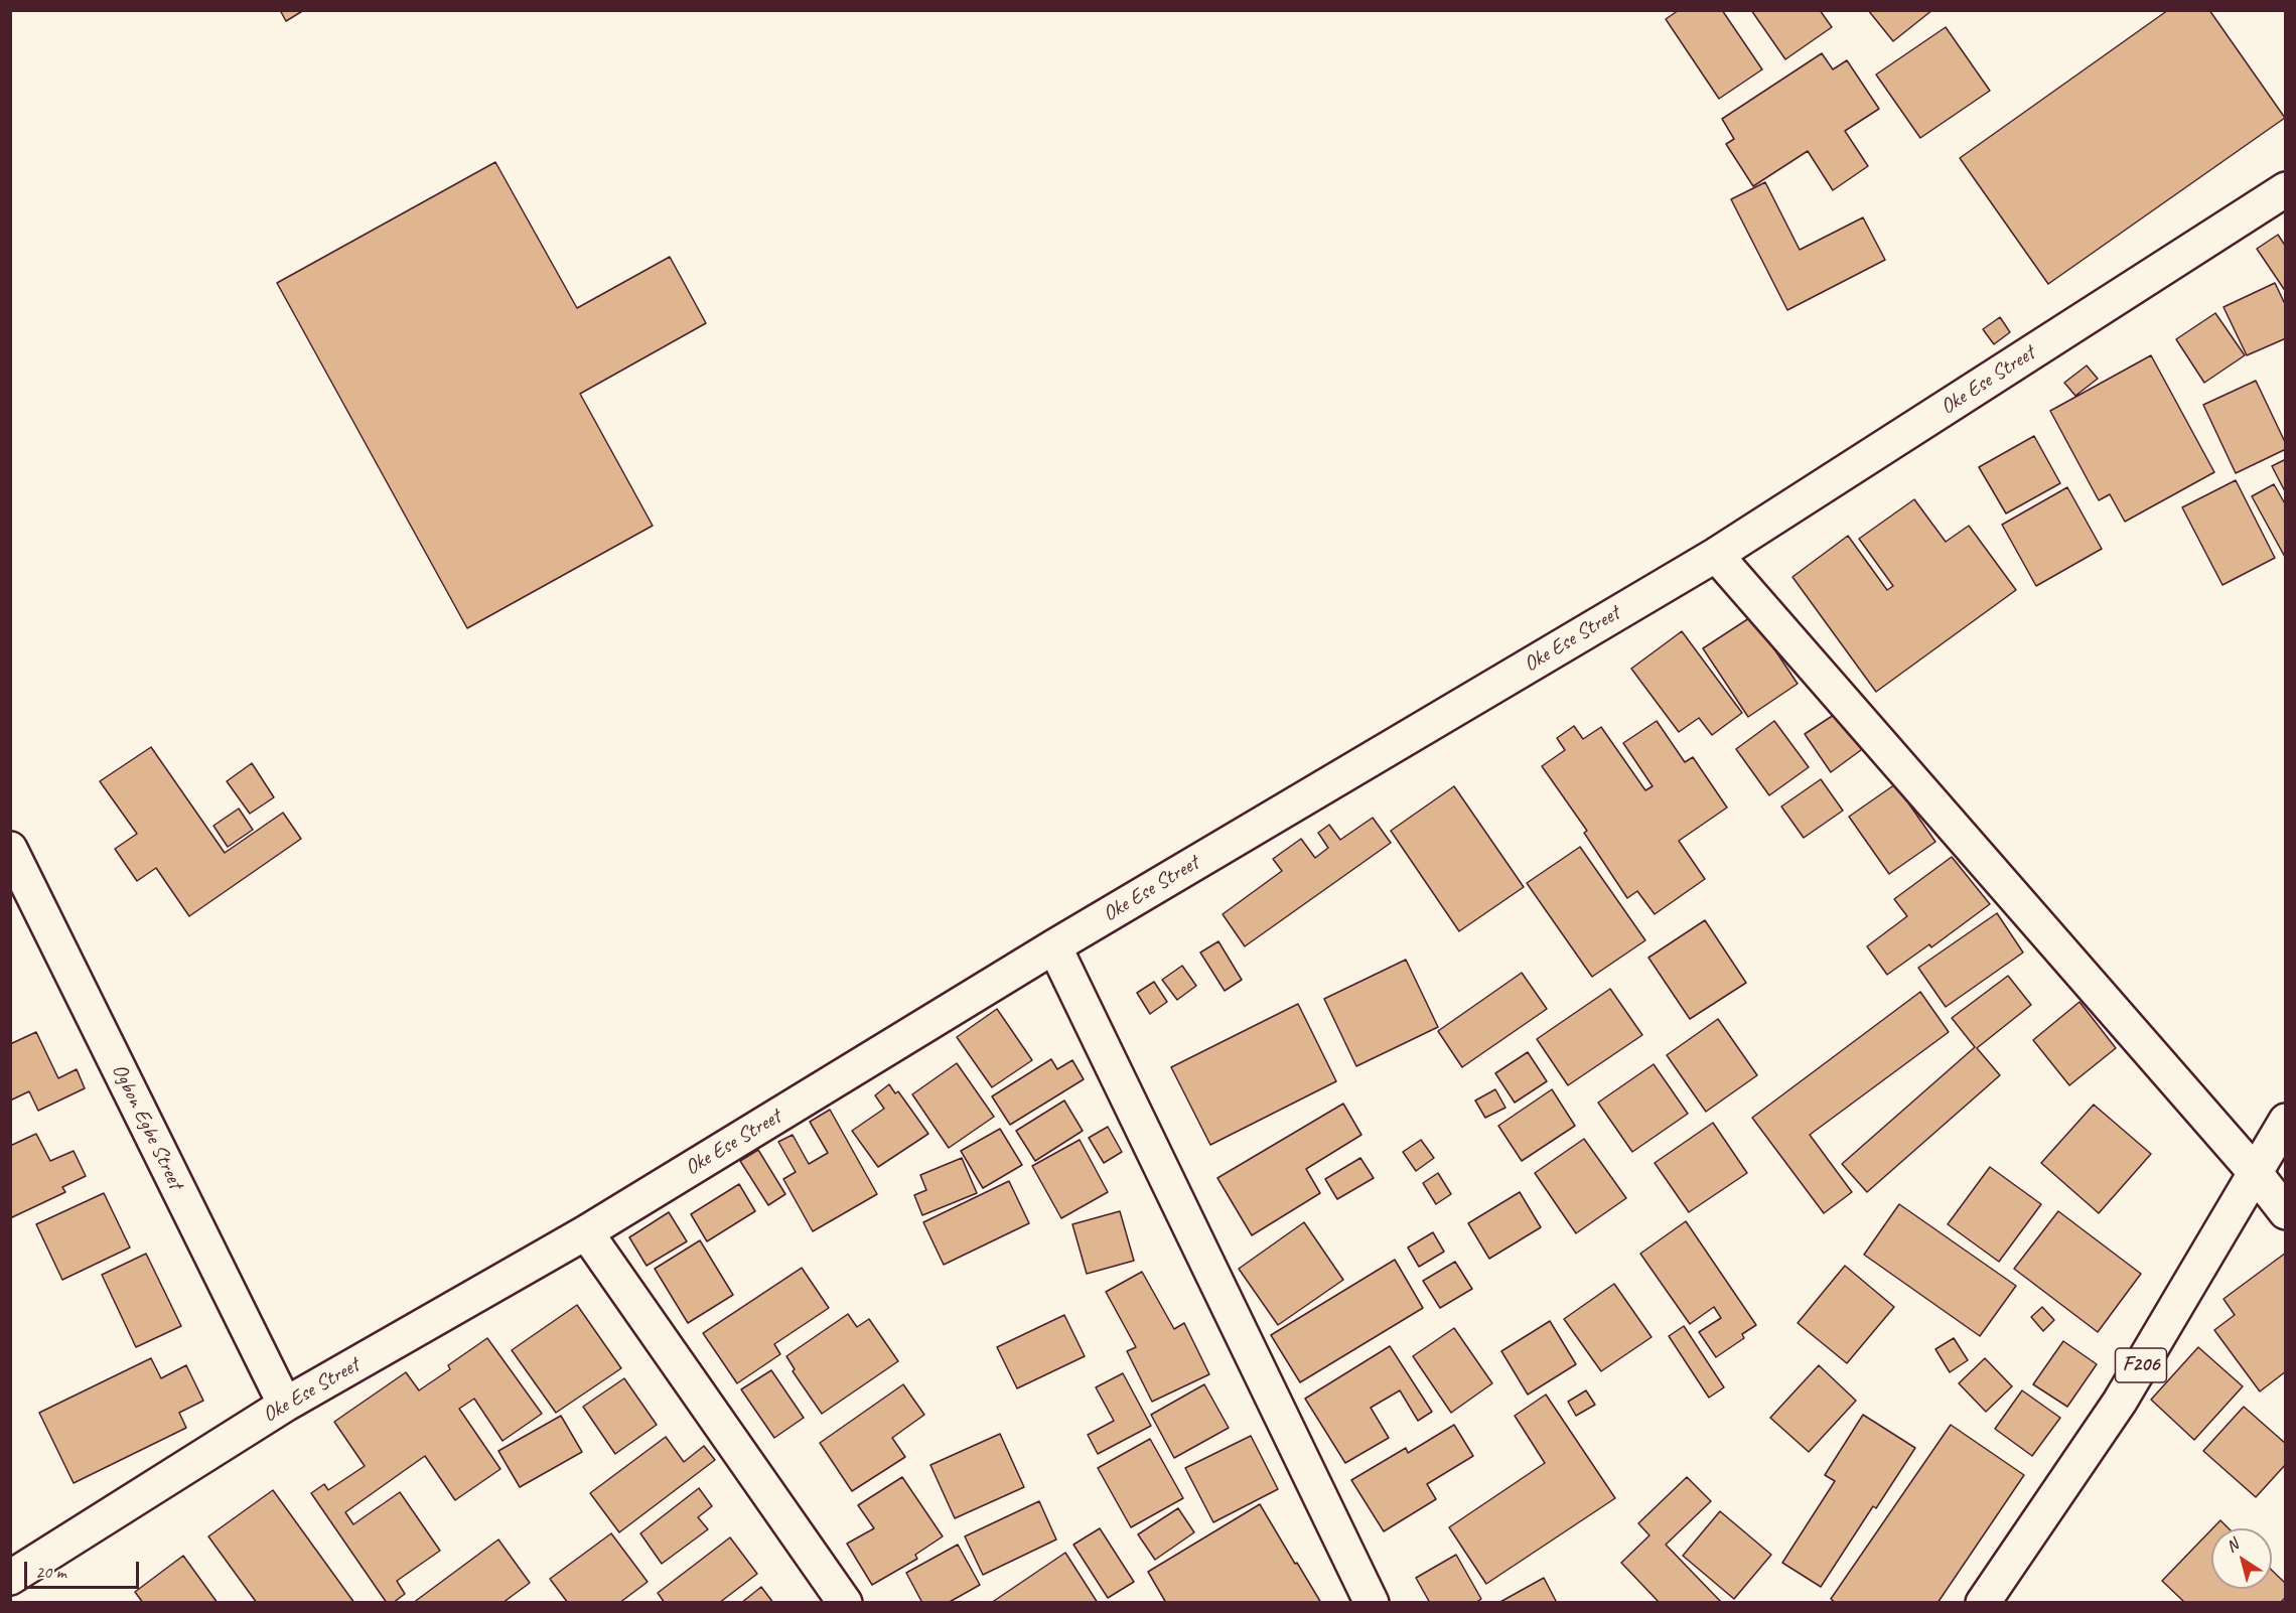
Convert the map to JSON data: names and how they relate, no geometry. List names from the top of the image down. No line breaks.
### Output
{"streets":{"street":["Oke Ese Street","Ogbon Egbe Street","F206"]},"crossings":[["Oke Ese Street","Ogbon Egbe Street"]],"scale_bar":"20 m","north":"top left"}
